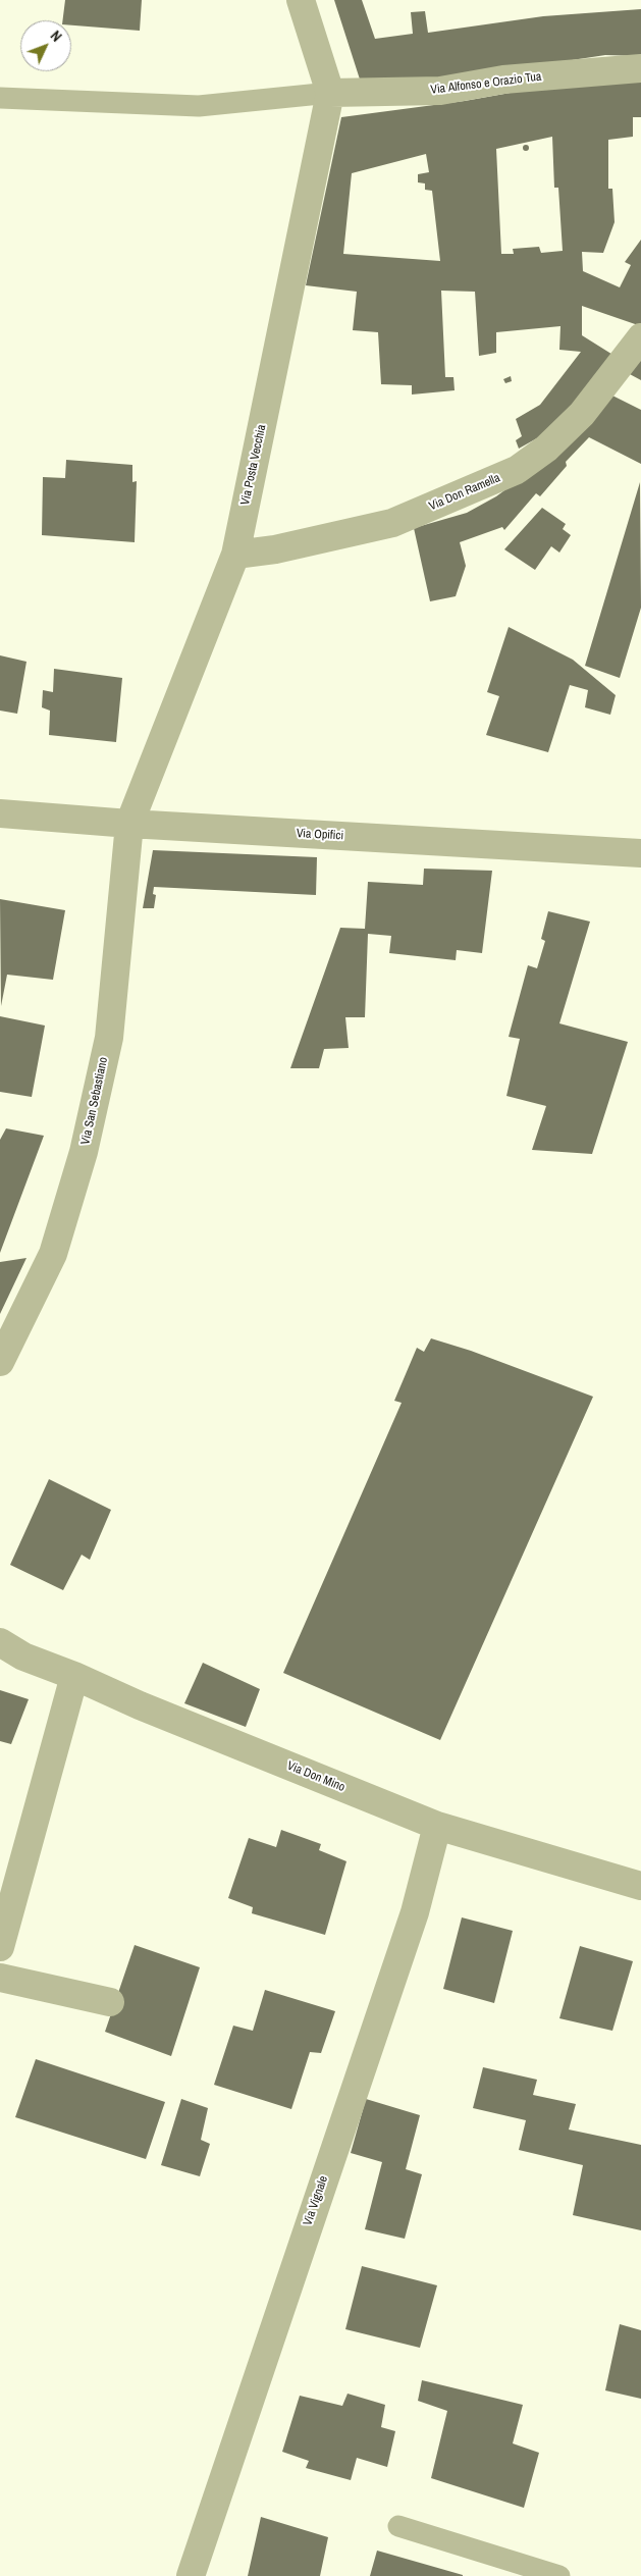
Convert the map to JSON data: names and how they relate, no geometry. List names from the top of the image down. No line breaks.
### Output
{"streets":{"street":["Via Alfonso e Orazio Tua","Via Posta Vecchia","Via Don Ramella","Via Opifici","Via San Sebastiano","Via Don Mino","Via Vignale"]},"crossings":[["Via Alfonso e Orazio Tua","Via Posta Vecchia"],["Via Posta Vecchia","Via Don Ramella"],["Via Posta Vecchia","Via Opifici"],["Via Posta Vecchia","Via San Sebastiano"],["Via Opifici","Via San Sebastiano"],["Via Don Mino","Via Vignale"]],"north":"top right"}
